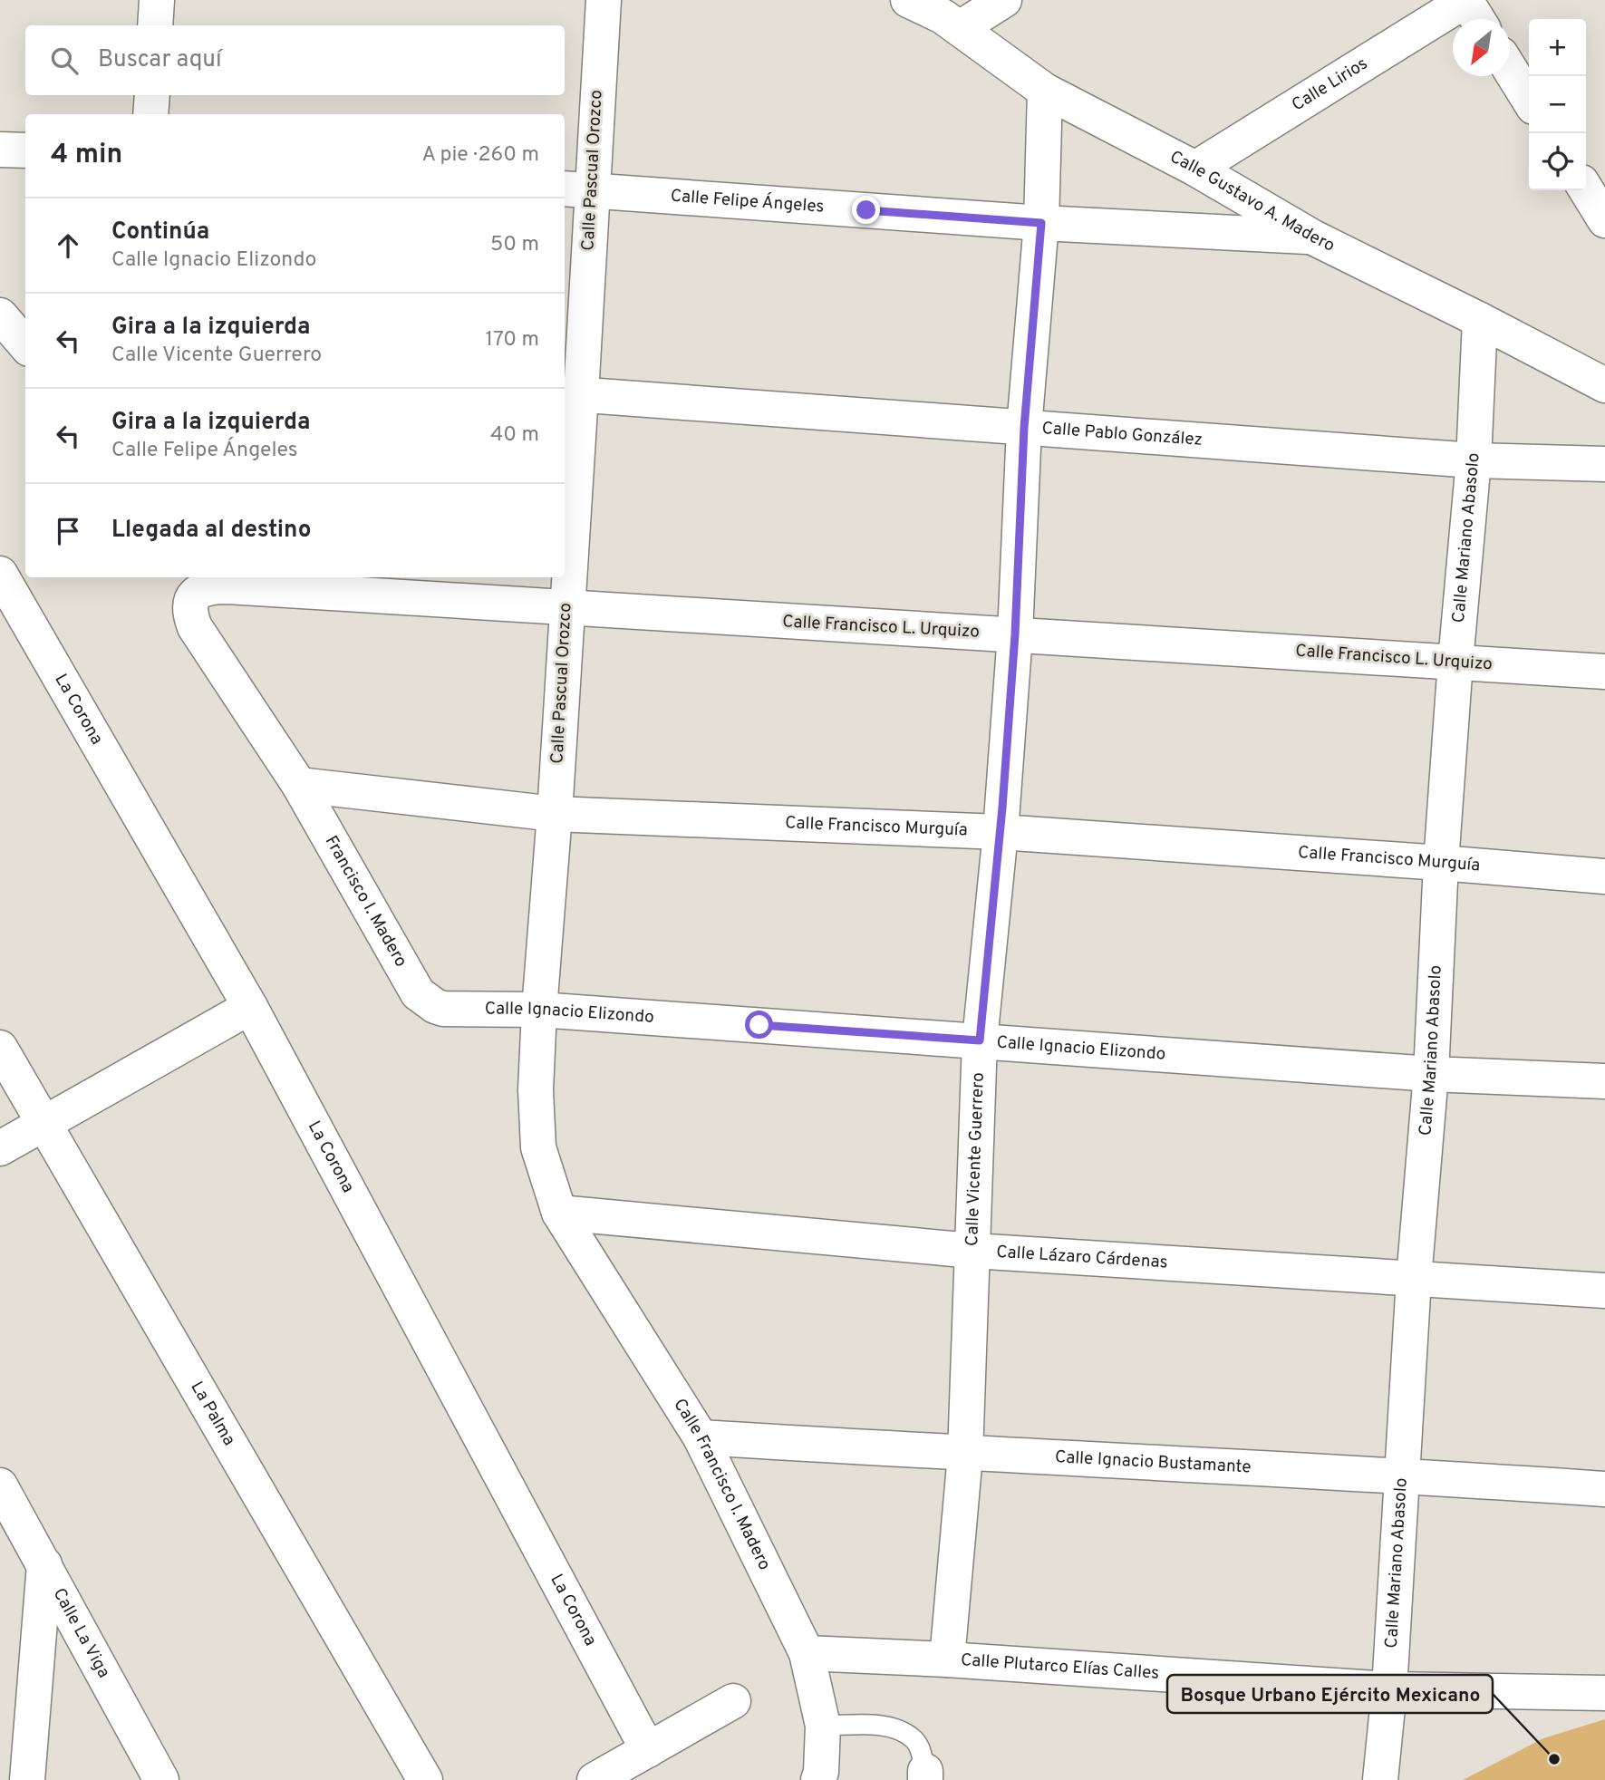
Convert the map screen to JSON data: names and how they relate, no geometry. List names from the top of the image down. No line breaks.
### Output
{"streets":{"street":["Calle Lirios","Calle Pascual Orozco","Calle Gustavo A. Madero","Calle Felipe Ángeles","Calle Pablo González","Calle Mariano Abasolo","Calle Francisco L. Urquizo","La Corona","Calle Francisco Murguía","Francisco I. Madero","Calle Ignacio Elizondo","Calle Vicente Guerrero","Calle Lázaro Cárdenas","La Palma","Calle Ignacio Bustamante","Calle Francisco I. Madero","Calle La Viga","Calle Plutarco Elías Calles"]},"crossings":[["Calle Lirios","Calle Gustavo A. Madero"],["Calle Pascual Orozco","Calle Felipe Ángeles"],["Calle Pascual Orozco","Calle Pablo González"],["Calle Pascual Orozco","Calle Francisco L. Urquizo"],["Calle Pascual Orozco","Calle Francisco Murguía"],["Calle Pascual Orozco","Calle Ignacio Elizondo"],["Calle Pascual Orozco","Calle Lázaro Cárdenas"],["Calle Pascual Orozco","Calle Francisco I. Madero"],["Calle Gustavo A. Madero","Calle Felipe Ángeles"],["Calle Gustavo A. Madero","Calle Mariano Abasolo"],["Calle Gustavo A. Madero","Calle Vicente Guerrero"],["Calle Felipe Ángeles","Calle Vicente Guerrero"],["Calle Pablo González","Calle Mariano Abasolo"],["Calle Pablo González","Calle Vicente Guerrero"],["Calle Mariano Abasolo","Calle Francisco L. Urquizo"],["Calle Mariano Abasolo","Calle Francisco Murguía"],["Calle Mariano Abasolo","Calle Ignacio Elizondo"],["Calle Mariano Abasolo","Calle Lázaro Cárdenas"],["Calle Mariano Abasolo","Calle Ignacio Bustamante"],["Calle Mariano Abasolo","Calle Plutarco Elías Calles"],["Calle Francisco L. Urquizo","Calle Francisco Murguía"],["Calle Francisco L. Urquizo","Francisco I. Madero"],["Calle Francisco L. Urquizo","Calle Vicente Guerrero"],["Calle Francisco Murguía","Francisco I. Madero"],["Calle Francisco Murguía","Calle Vicente Guerrero"],["Francisco I. Madero","Calle Ignacio Elizondo"],["Calle Ignacio Elizondo","Calle Vicente Guerrero"],["Calle Vicente Guerrero","Calle Lázaro Cárdenas"],["Calle Vicente Guerrero","Calle Ignacio Bustamante"],["Calle Vicente Guerrero","Calle Plutarco Elías Calles"],["Calle Lázaro Cárdenas","Calle Francisco I. Madero"],["Calle Ignacio Bustamante","Calle Francisco I. Madero"],["Calle Francisco I. Madero","Calle Plutarco Elías Calles"]],"places":["Bosque Urbano Ejército Mexicano"],"north":"bottom left","page":{"map_buttons":["+","−"],"search":"Buscar aquí","heading":["4 min","A pie · 260 m"],"list":[["Continúa","Calle Ignacio Elizondo","50 m"],["Gira a la izquierda","Calle Vicente Guerrero","170 m"],["Gira a la izquierda","Calle Felipe Ángeles","40 m"],"Llegada al destino"]}}
